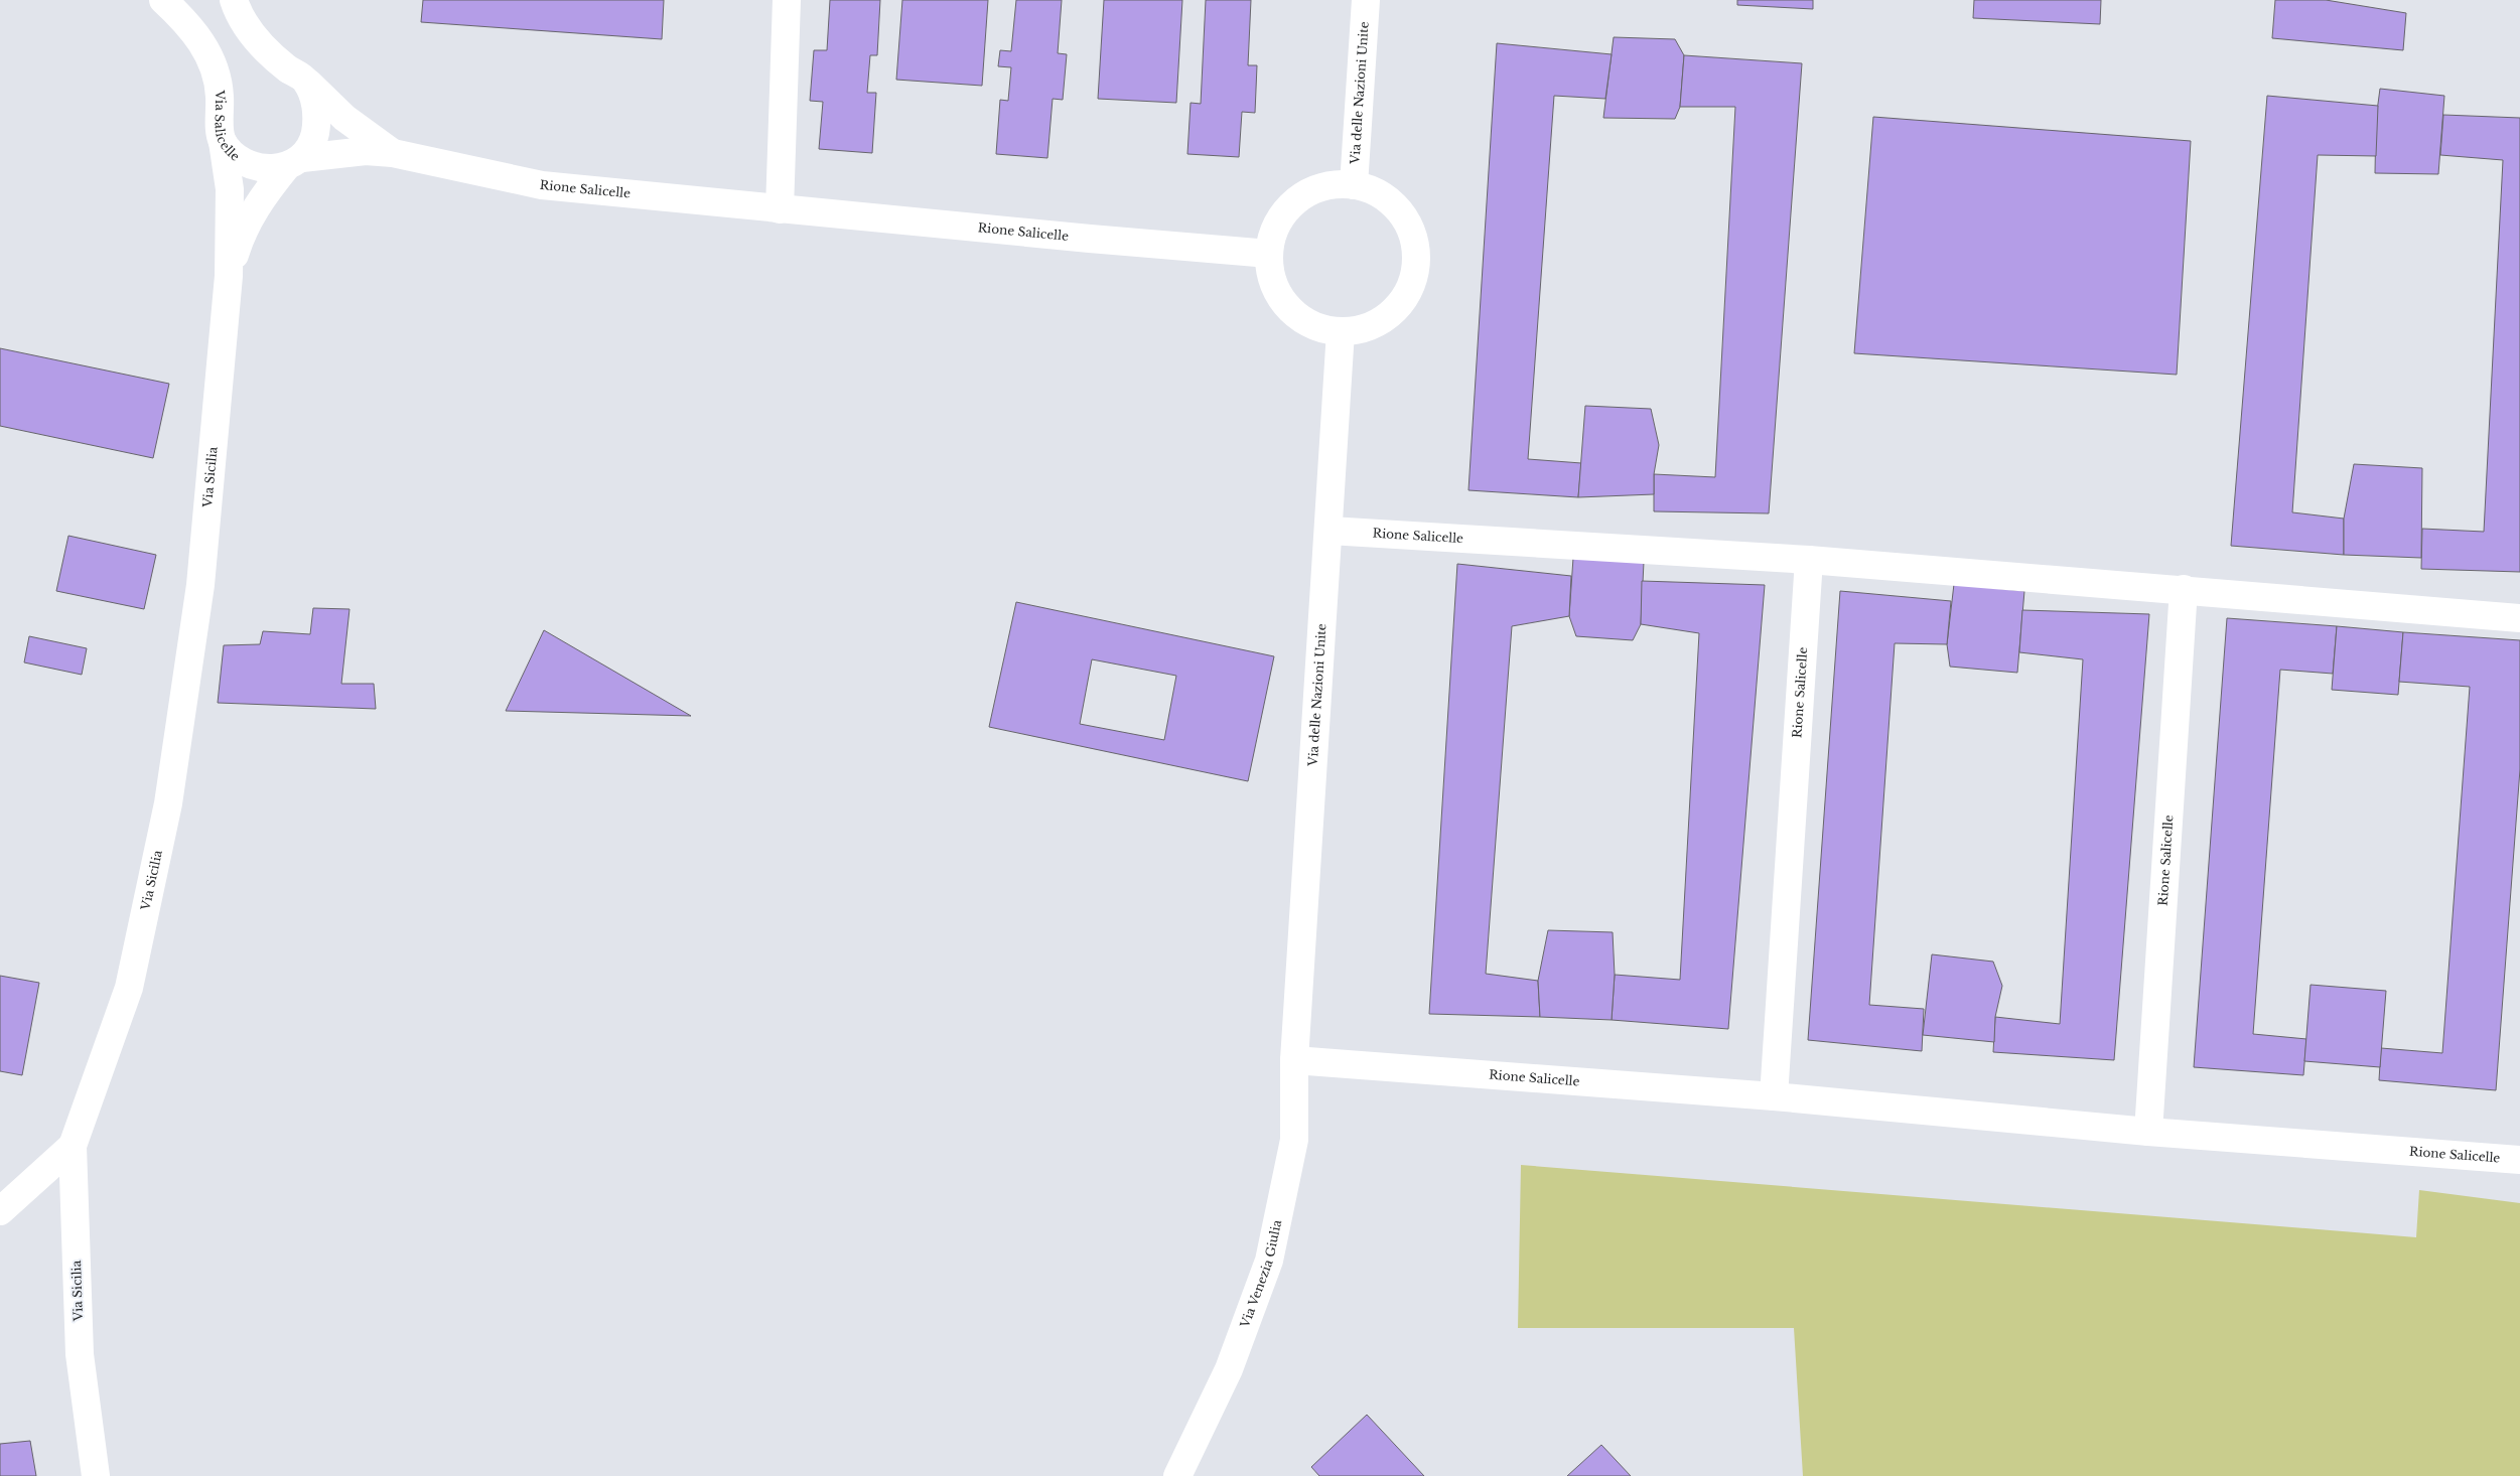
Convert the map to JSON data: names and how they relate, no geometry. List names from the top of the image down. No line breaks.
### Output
{"streets":{"street":["Via delle Nazioni Unite","Via Salicelle","Rione Salicelle","Via Sicilia","Via Venezia Giulia"]},"crossings":[["Via delle Nazioni Unite","Rione Salicelle"],["Via delle Nazioni Unite","Via Venezia Giulia"],["Via Salicelle","Rione Salicelle"],["Via Salicelle","Via Sicilia"],["Rione Salicelle","Via Sicilia"],["Rione Salicelle","Via Venezia Giulia"]]}
